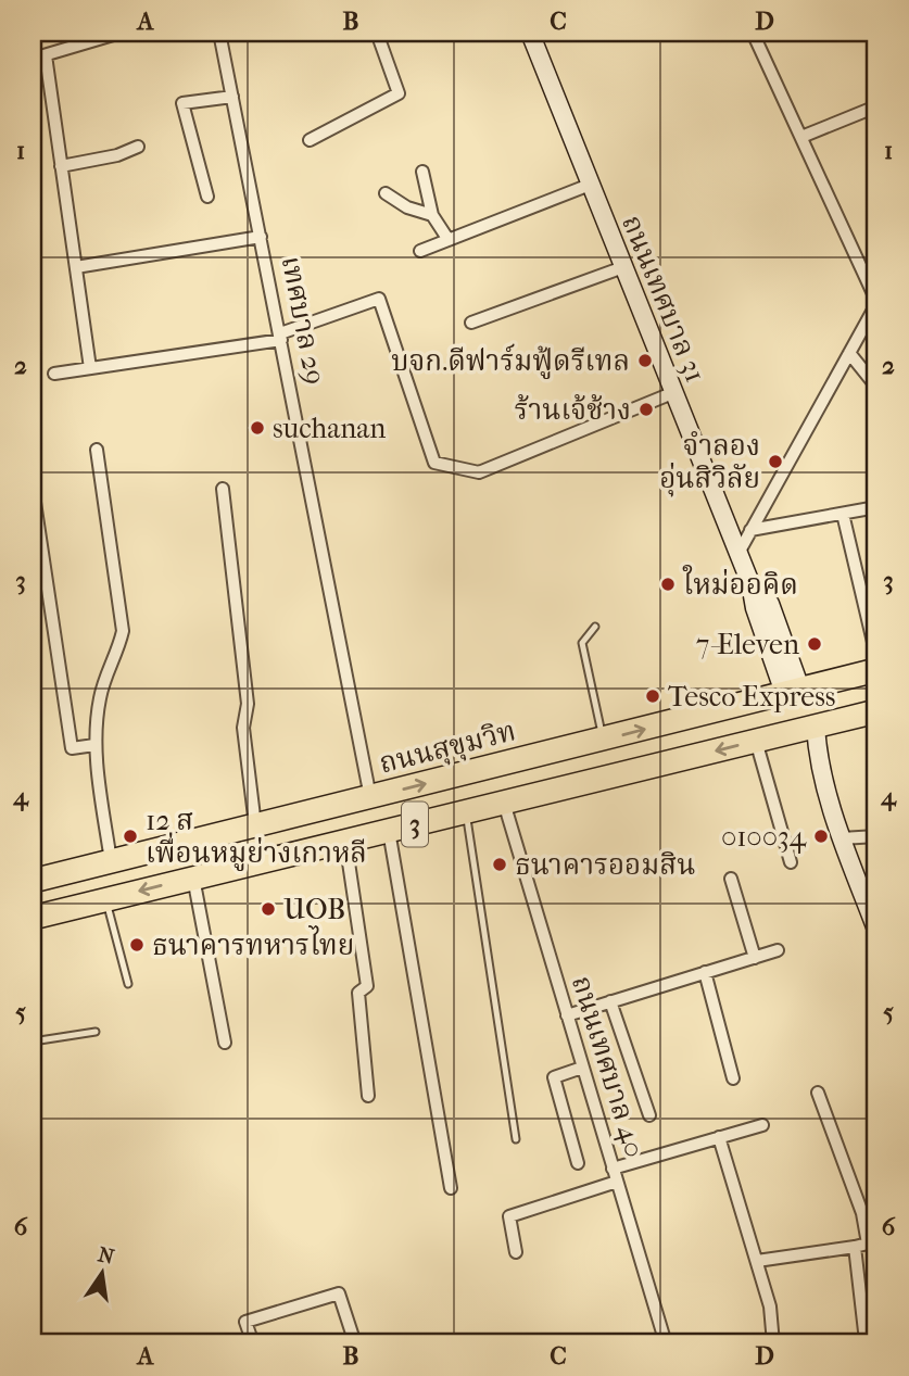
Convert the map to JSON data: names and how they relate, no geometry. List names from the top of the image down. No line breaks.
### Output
{"streets":{"highway":["ถนนสุขุมวิท","3"],"main road":["ถนนเทศบาล 31"],"street":["เทศบาล 29","ถนนเทศบาล 40"]},"crossings":[["ถนนเทศบาล 31","ถนนสุขุมวิท"],["เทศบาล 29","ถนนสุขุมวิท"],["3","ถนนเทศบาล 40"]],"places":["บจก.ดีฟาร์มฟู้ดรีเทล","ร้านเจ้ช้าง","suchanan","จำลอง อุ่นสิวิลัย","ใหม่ออคิด","7-Eleven","Tesco Express","12 ส เพื่อนหมูย่างเกาหลี","010034","ธนาคารออมสิน","UOB","ธนาคารทหารไทย"],"north":"top","grid":{"columns":["A","B","C","D"],"rows":["1","2","3","4","5","6"]}}
